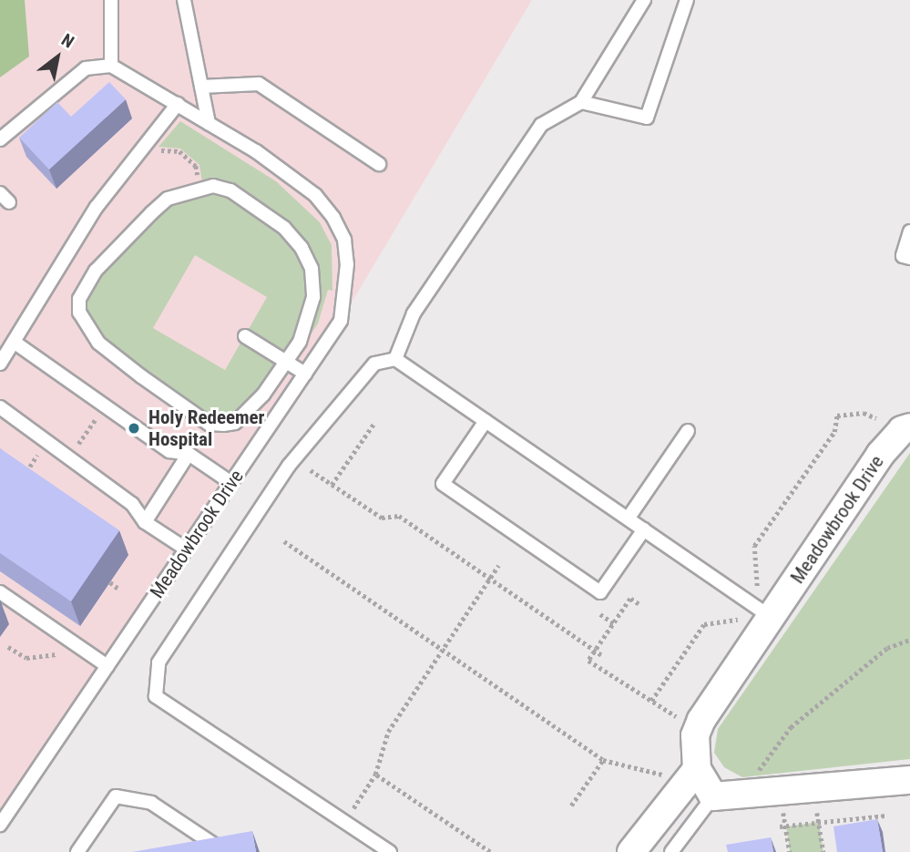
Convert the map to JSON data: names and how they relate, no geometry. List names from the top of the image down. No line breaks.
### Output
{"streets":{"street":["Meadowbrook Drive"]},"places":["Holy Redeemer Hospital"],"north":"top right"}
